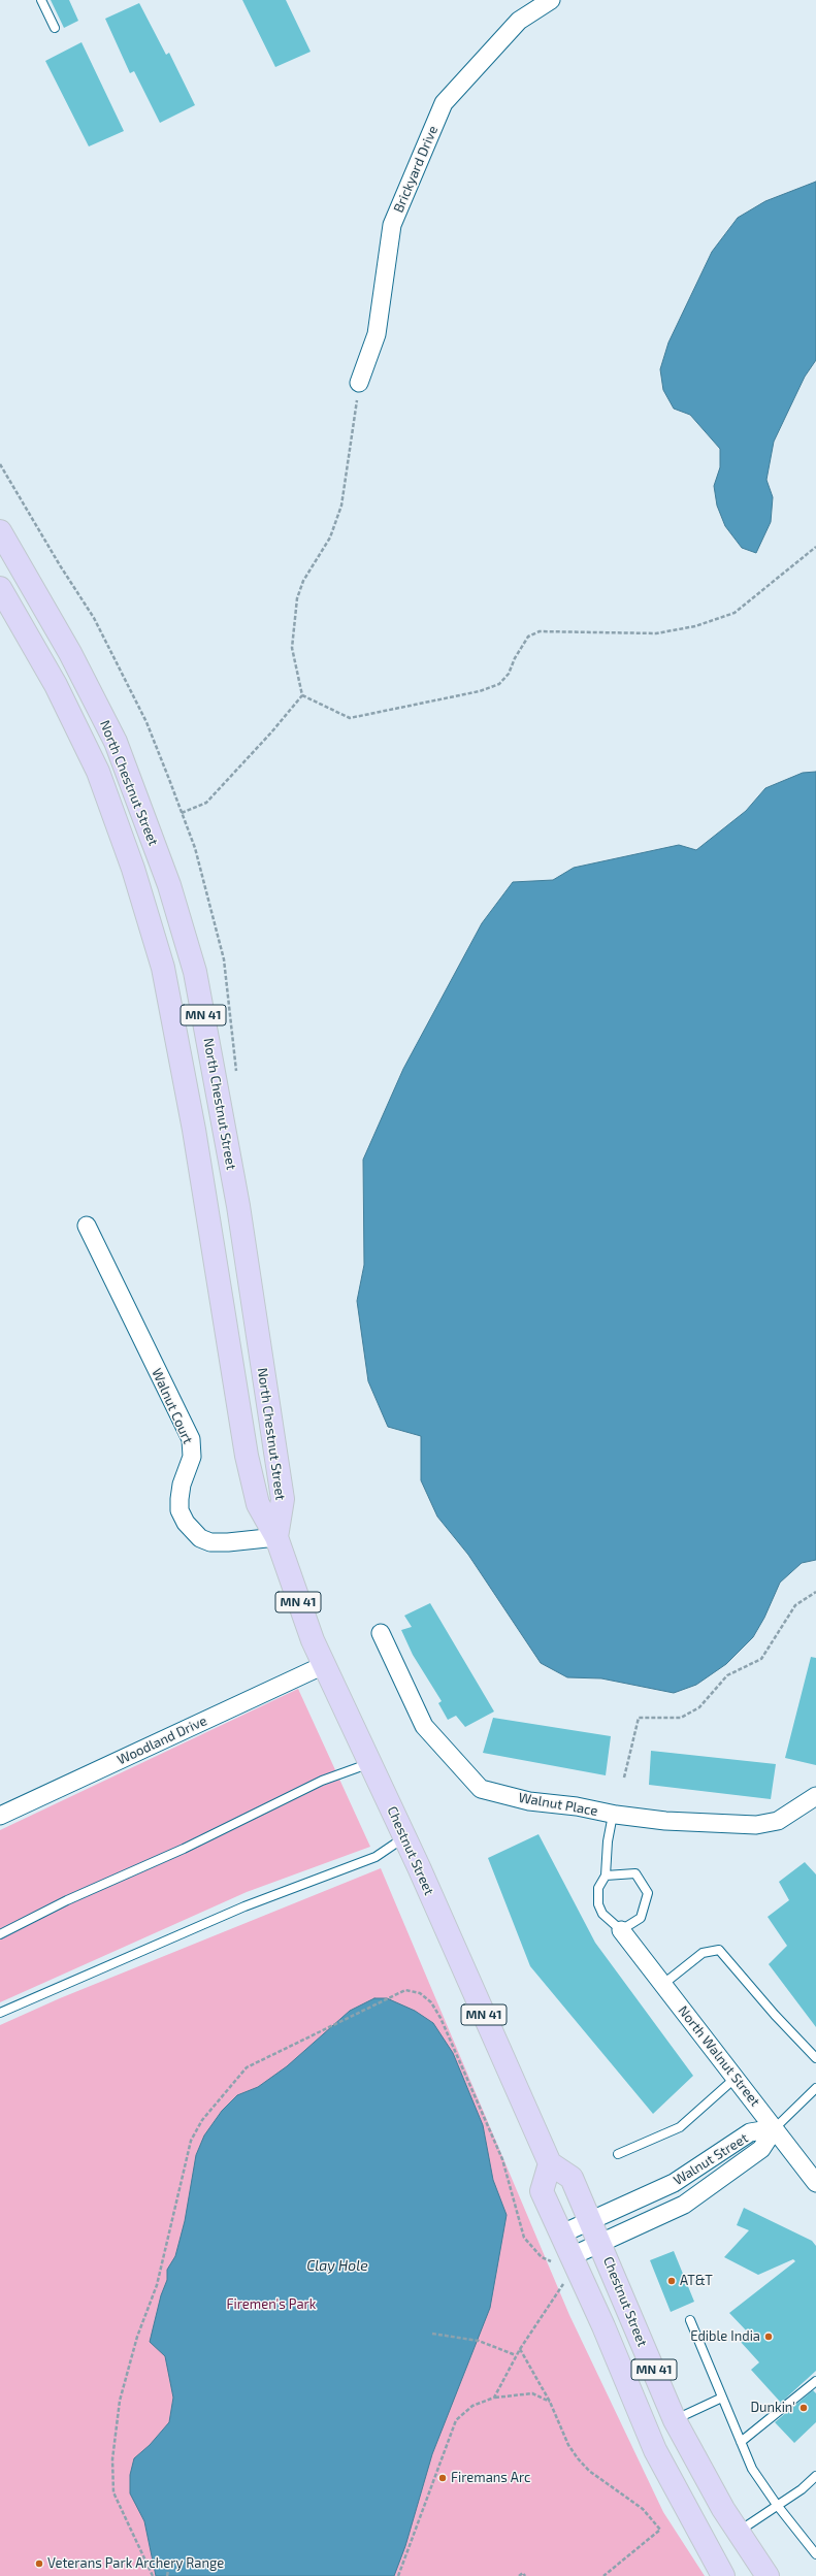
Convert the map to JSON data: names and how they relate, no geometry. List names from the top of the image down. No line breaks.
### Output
{"streets":{"main road":["North Chestnut Street","MN 41","Chestnut Street"],"street":["Brickyard Drive","Walnut Court","Woodland Drive","Walnut Place","North Walnut Street","Walnut Street"]},"crossings":[["North Chestnut Street","Walnut Court"],["North Chestnut Street","Chestnut Street"],["MN 41","Chestnut Street"],["MN 41","Walnut Street"],["Walnut Court","Chestnut Street"],["Woodland Drive","Chestnut Street"],["Chestnut Street","Walnut Street"],["North Walnut Street","Walnut Street"]],"water":["Clay Hole"],"parks":["Firemen's Park"],"places":["AT&T","Edible India","Dunkin'","Firemans Arc","Veterans Park Archery Range"]}
